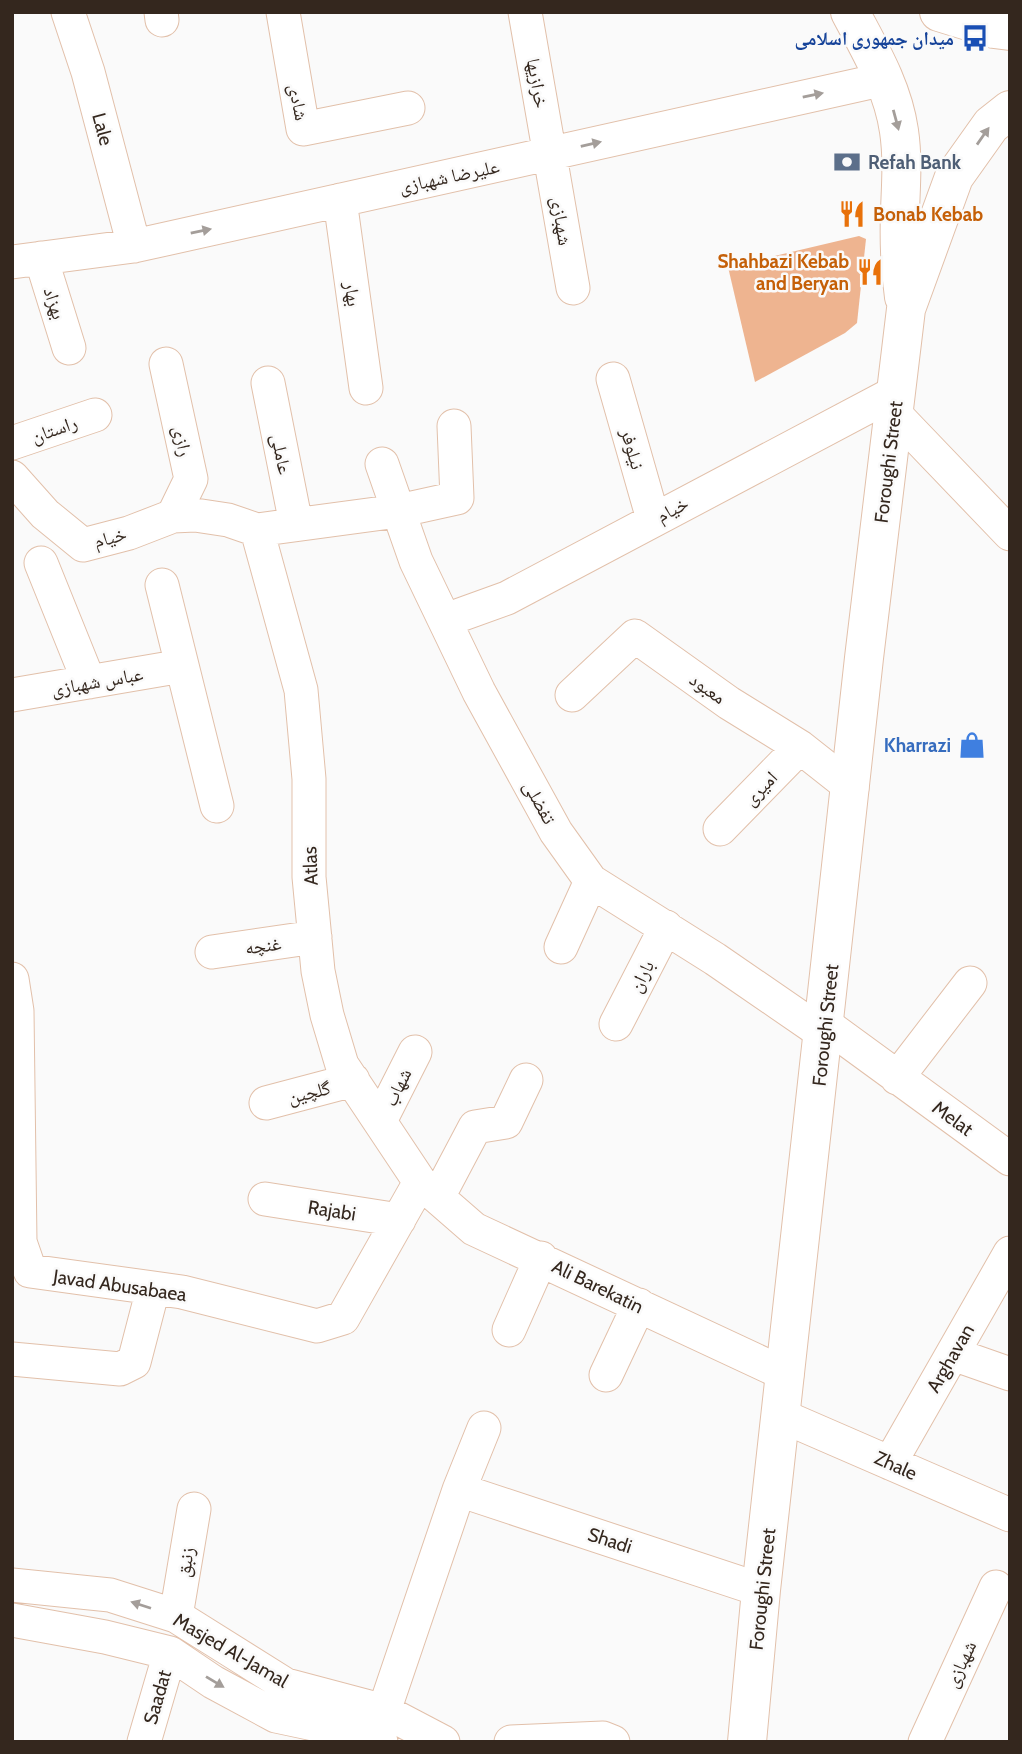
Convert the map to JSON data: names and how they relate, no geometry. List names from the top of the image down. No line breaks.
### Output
{"streets":{"main road":["Foroughi Street"],"street":["خرازیها","شادی","Lale","علیرضا شهبازی","شهبازی","بهار","بهزاد","راستان","رازی","نیلوفر","عاملی","خیام","عباس شهبازی","معبود","امیری","تفضلی","Atlas","غنچه","باران","شهاب","گلچین","Melat","Rajabi","Javad Abusabaea","Ali Barekatin","Arghavan","Zhale","Shadi","زنبق","Masjed Al-Jamal","Saadat"]},"crossings":[["خرازیها","علیرضا شهبازی"],["خرازیها","شهبازی"],["Lale","علیرضا شهبازی"],["علیرضا شهبازی","شهبازی"],["علیرضا شهبازی","بهار"],["علیرضا شهبازی","بهزاد"],["علیرضا شهبازی","Foroughi Street"],["رازی","خیام"],["نیلوفر","خیام"],["عاملی","خیام"],["Foroughi Street","خیام"],["Foroughi Street","معبود"],["Foroughi Street","تفضلی"],["Foroughi Street","Melat"],["Foroughi Street","Ali Barekatin"],["Foroughi Street","Zhale"],["Foroughi Street","Shadi"],["خیام","تفضلی"],["خیام","Atlas"],["معبود","امیری"],["تفضلی","باران"],["تفضلی","Melat"],["Atlas","غنچه"],["Atlas","شهاب"],["Atlas","گلچین"],["Atlas","Javad Abusabaea"],["Atlas","Ali Barekatin"],["Rajabi","Javad Abusabaea"],["Javad Abusabaea","Ali Barekatin"],["Arghavan","Zhale"],["زنبق","Masjed Al-Jamal"],["Masjed Al-Jamal","Saadat"]],"one_way":["علیرضا شهبازی"],"places":{"bus stop":["میدان جمهوری اسلامی"],"bank":["Refah Bank"],"restaurant":["Bonab Kebab","Shahbazi Kebab and Beryan"],"shop":["Kharrazi"]}}
